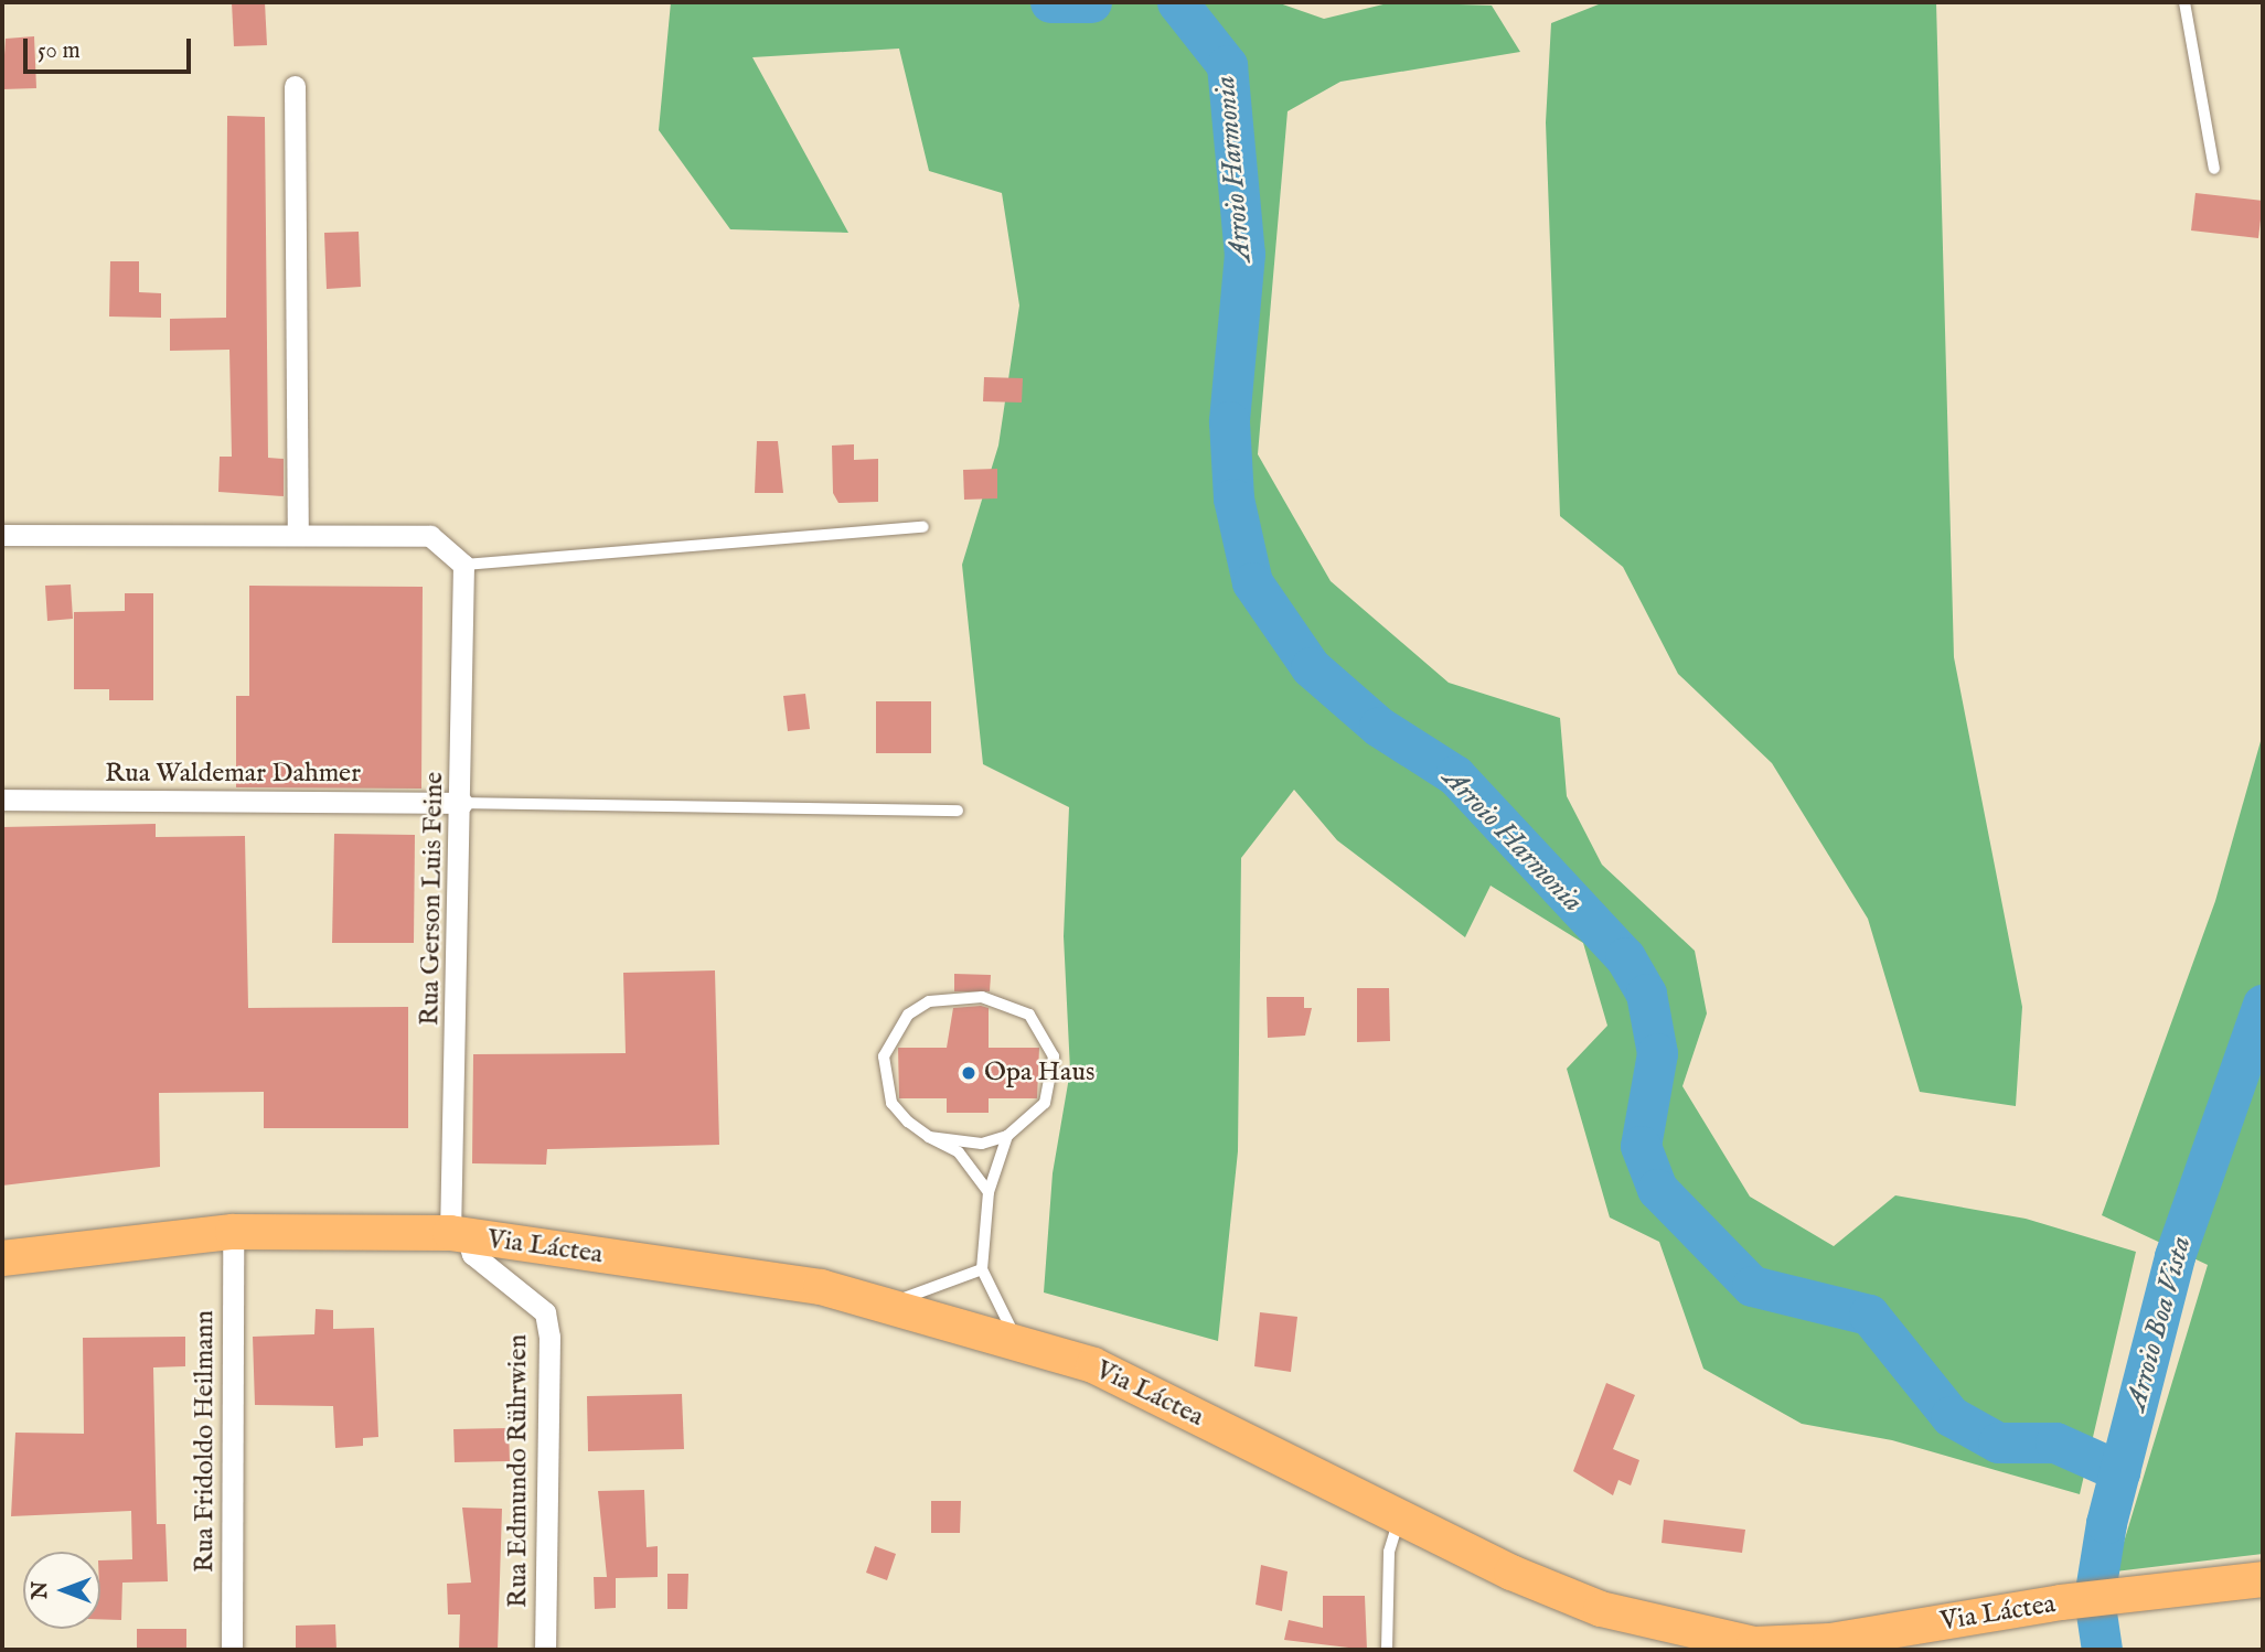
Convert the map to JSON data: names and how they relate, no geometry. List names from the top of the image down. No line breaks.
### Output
{"streets":{"main road":["Via Láctea"],"street":["Rua Waldemar Dahmer","Rua Gerson Luis Feine","Rua Fridoldo Heilmann","Rua Edmundo Rührwien"]},"crossings":[["Rua Waldemar Dahmer","Rua Gerson Luis Feine"],["Rua Gerson Luis Feine","Via Láctea"],["Rua Gerson Luis Feine","Rua Edmundo Rührwien"],["Via Láctea","Rua Fridoldo Heilmann"],["Via Láctea","Rua Edmundo Rührwien"]],"water":["Arroio Harmonia","Arroio Boa Vista"],"places":["Opa Haus"],"scale_bar":"50 m","north":"left"}
